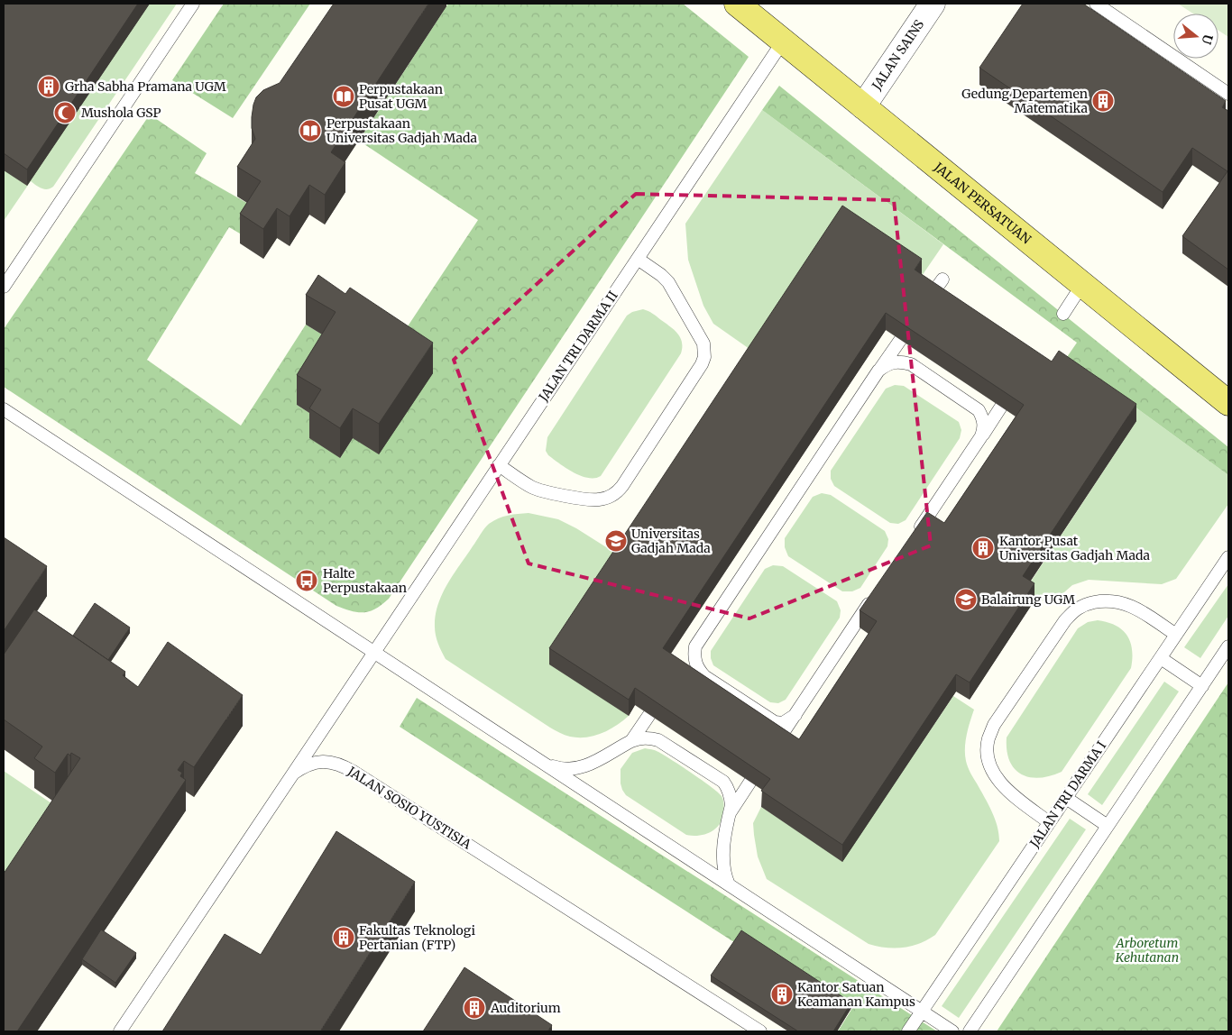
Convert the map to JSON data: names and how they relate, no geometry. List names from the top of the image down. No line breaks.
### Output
{"streets":{"main road":["JALAN PERSATUAN"],"street":["JALAN SAINS"],"lane":["JALAN TRI DARMA II","JALAN TRI DARMA I","JALAN SOSIO YUSTISIA"]},"crossings":[["JALAN SAINS","JALAN PERSATUAN"],["JALAN PERSATUAN","JALAN TRI DARMA II"],["JALAN TRI DARMA II","JALAN SOSIO YUSTISIA"]],"parks":["Arboretum Kehutanan"],"places":{"building":["Grha Sabha Pramana UGM","Gedung Departemen Matematika","Kantor Pusat Universitas Gadjah Mada","Fakultas Teknologi Pertanian (FTP)","Kantor Satuan Keamanan Kampus","Auditorium"],"library":["Perpustakaan Pusat UGM","Perpustakaan Universitas Gadjah Mada"],"mosque":["Mushola GSP"],"school or university":["Universitas Gadjah Mada","Balairung UGM"],"bus stop":["Halte Perpustakaan"]},"north":"right"}
